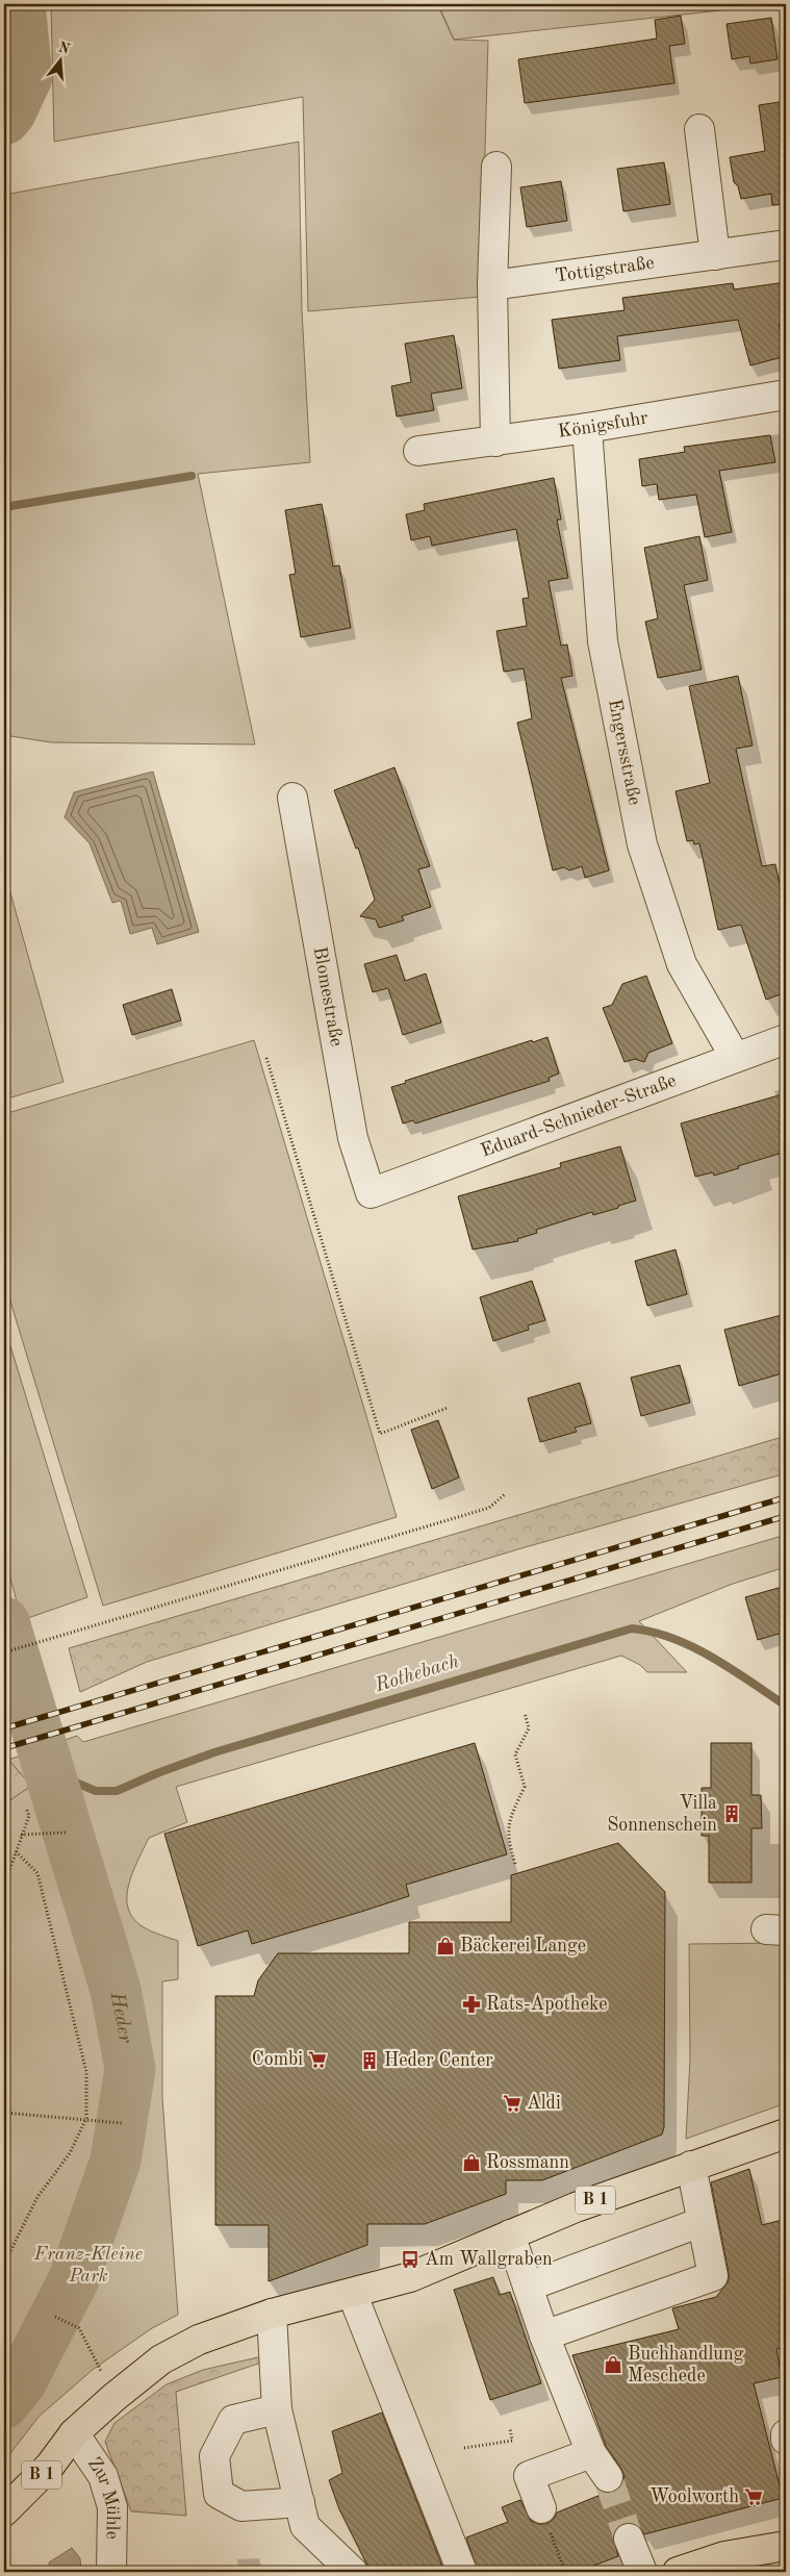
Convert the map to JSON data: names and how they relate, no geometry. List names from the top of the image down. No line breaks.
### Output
{"streets":{"main road":["B 1"],"street":["Tottigstraße","Königsfuhr","Engersstraße","Blomestraße","Eduard-Schnieder-Straße","Zur Mühle"]},"crossings":[["Königsfuhr","Engersstraße"],["Engersstraße","Eduard-Schnieder-Straße"],["Blomestraße","Eduard-Schnieder-Straße"],["B 1","Zur Mühle"]],"water":["Rothebach","Heder"],"parks":["Franz-Kleine Park"],"places":{"building":["Villa Sonnenschein","Heder Center"],"shop":["Bäckerei Lange","Rossmann","Buchhandlung Meschede"],"pharmacy":["Rats-Apotheke"],"supermarket":["Combi","Aldi","Woolworth"],"bus stop":["Am Wallgraben"]},"north":"top"}
